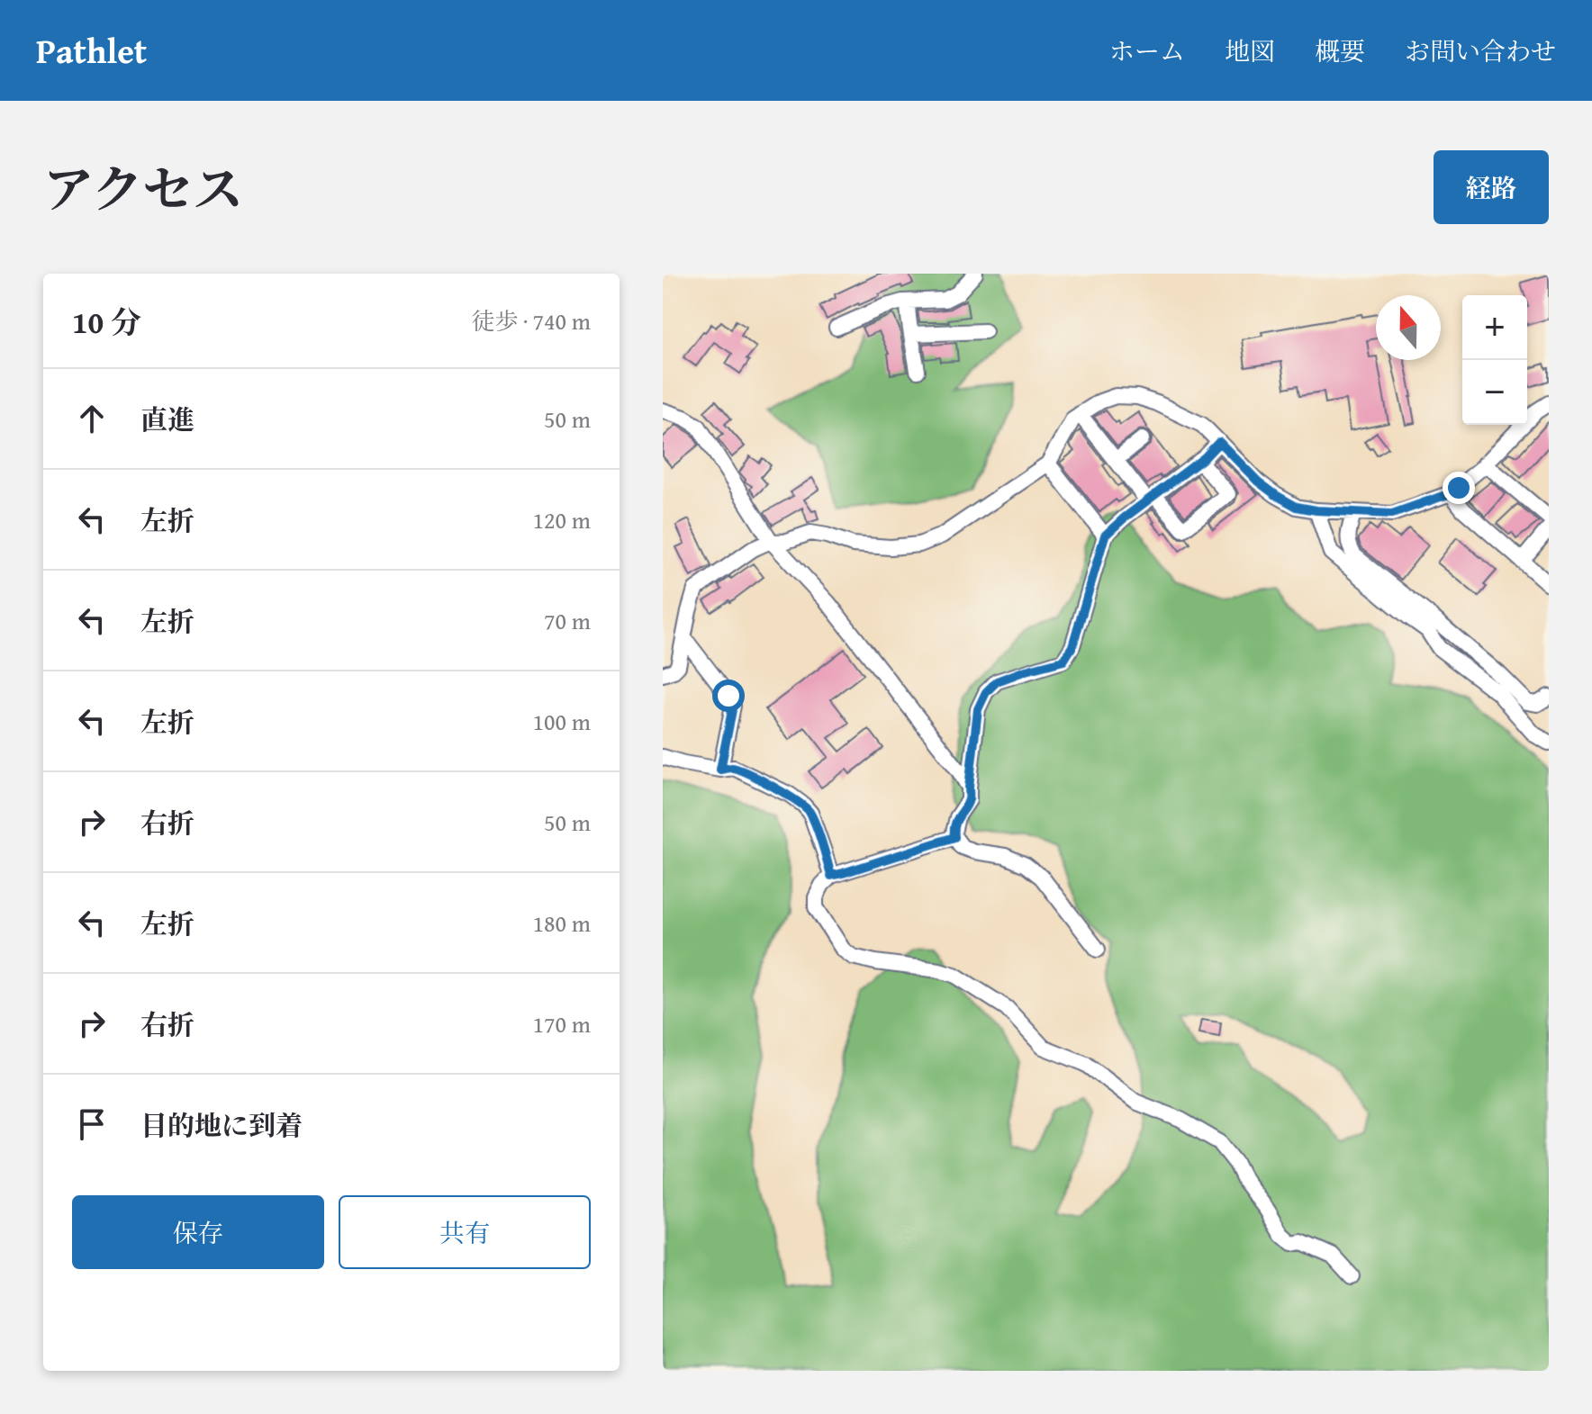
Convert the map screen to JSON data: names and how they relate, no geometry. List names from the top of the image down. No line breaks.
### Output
{"north":"top","page":{"header":"Pathlet","nav":["ホーム","地図","概要","お問い合わせ"],"title":"アクセス","buttons":["経路",["保存","共有"]],"heading":["10 分","徒歩 · 740 m"],"map_buttons":["+","−"],"list":[["直進","50 m"],["左折","120 m"],["左折","70 m"],["左折","100 m"],["右折","50 m"],["左折","180 m"],["右折","170 m"],"目的地に到着"]}}
